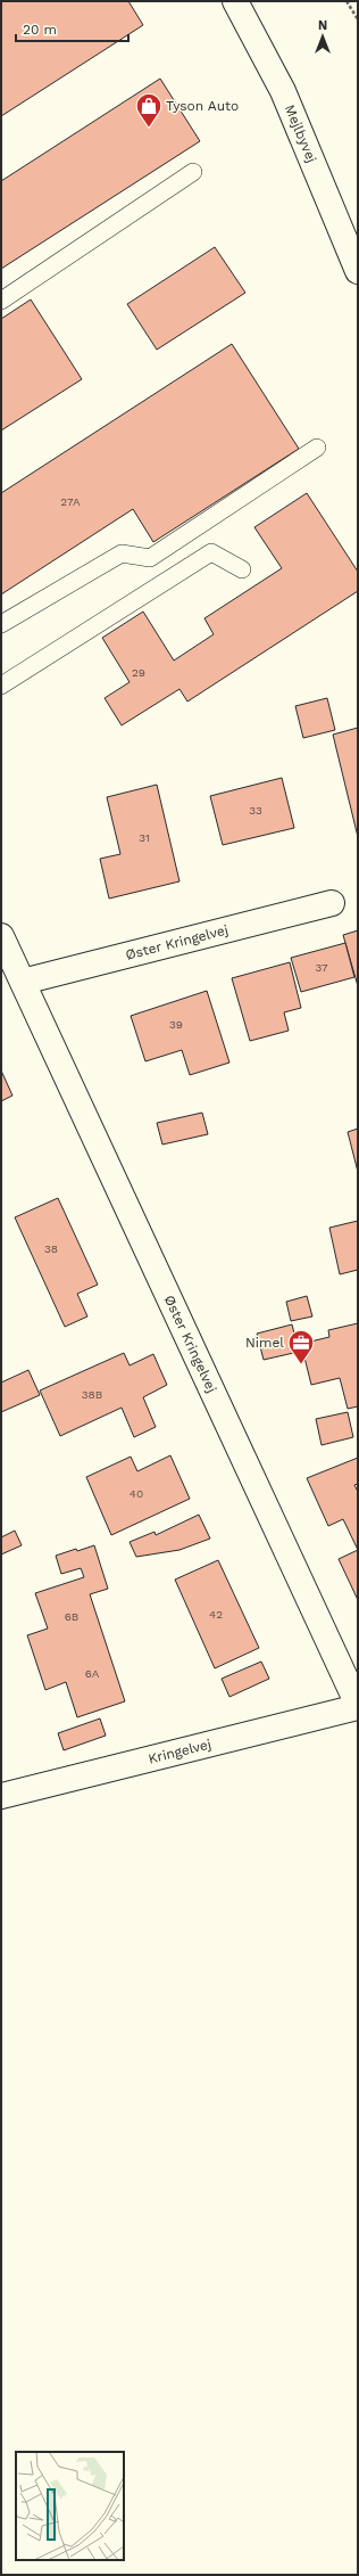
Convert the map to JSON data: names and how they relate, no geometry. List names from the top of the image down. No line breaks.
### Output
{"streets":{"street":["Mejlbyvej","Øster Kringelvej","Kringelvej"]},"crossings":[["Øster Kringelvej","Kringelvej"]],"places":{"shop":["Tyson Auto"],"office":["Nimel"]},"house_numbers":["27A","29","33","31","37","39","38","38B","40","42","6B","6A"],"scale_bar":"20 m","north":"top"}
